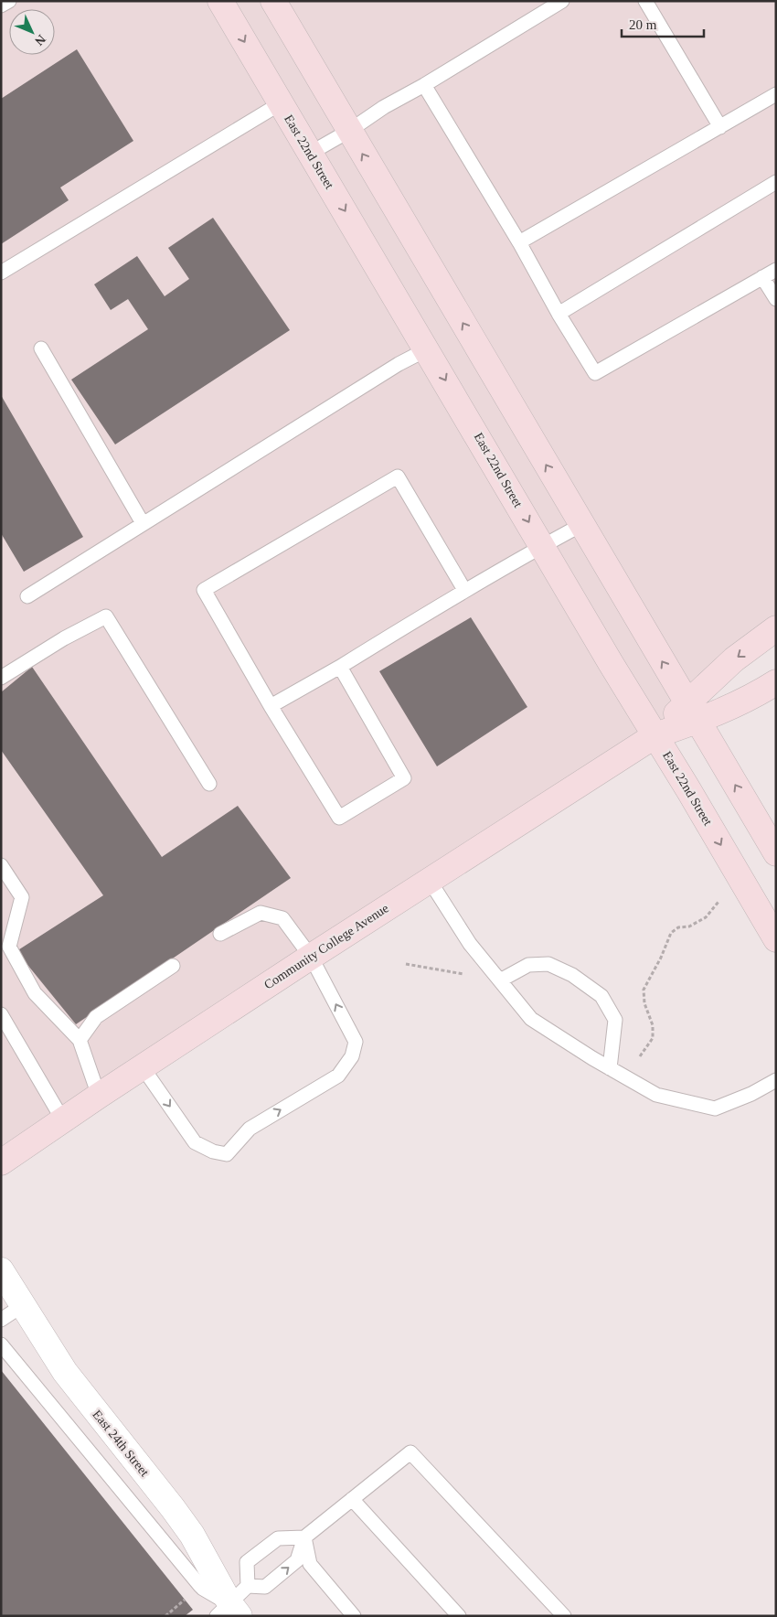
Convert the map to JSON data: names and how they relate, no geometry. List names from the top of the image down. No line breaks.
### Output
{"streets":{"street":["East 22nd Street","Community College Avenue","East 24th Street"]},"crossings":[["East 22nd Street","Community College Avenue"]],"scale_bar":"20 m","north":"bottom right"}
